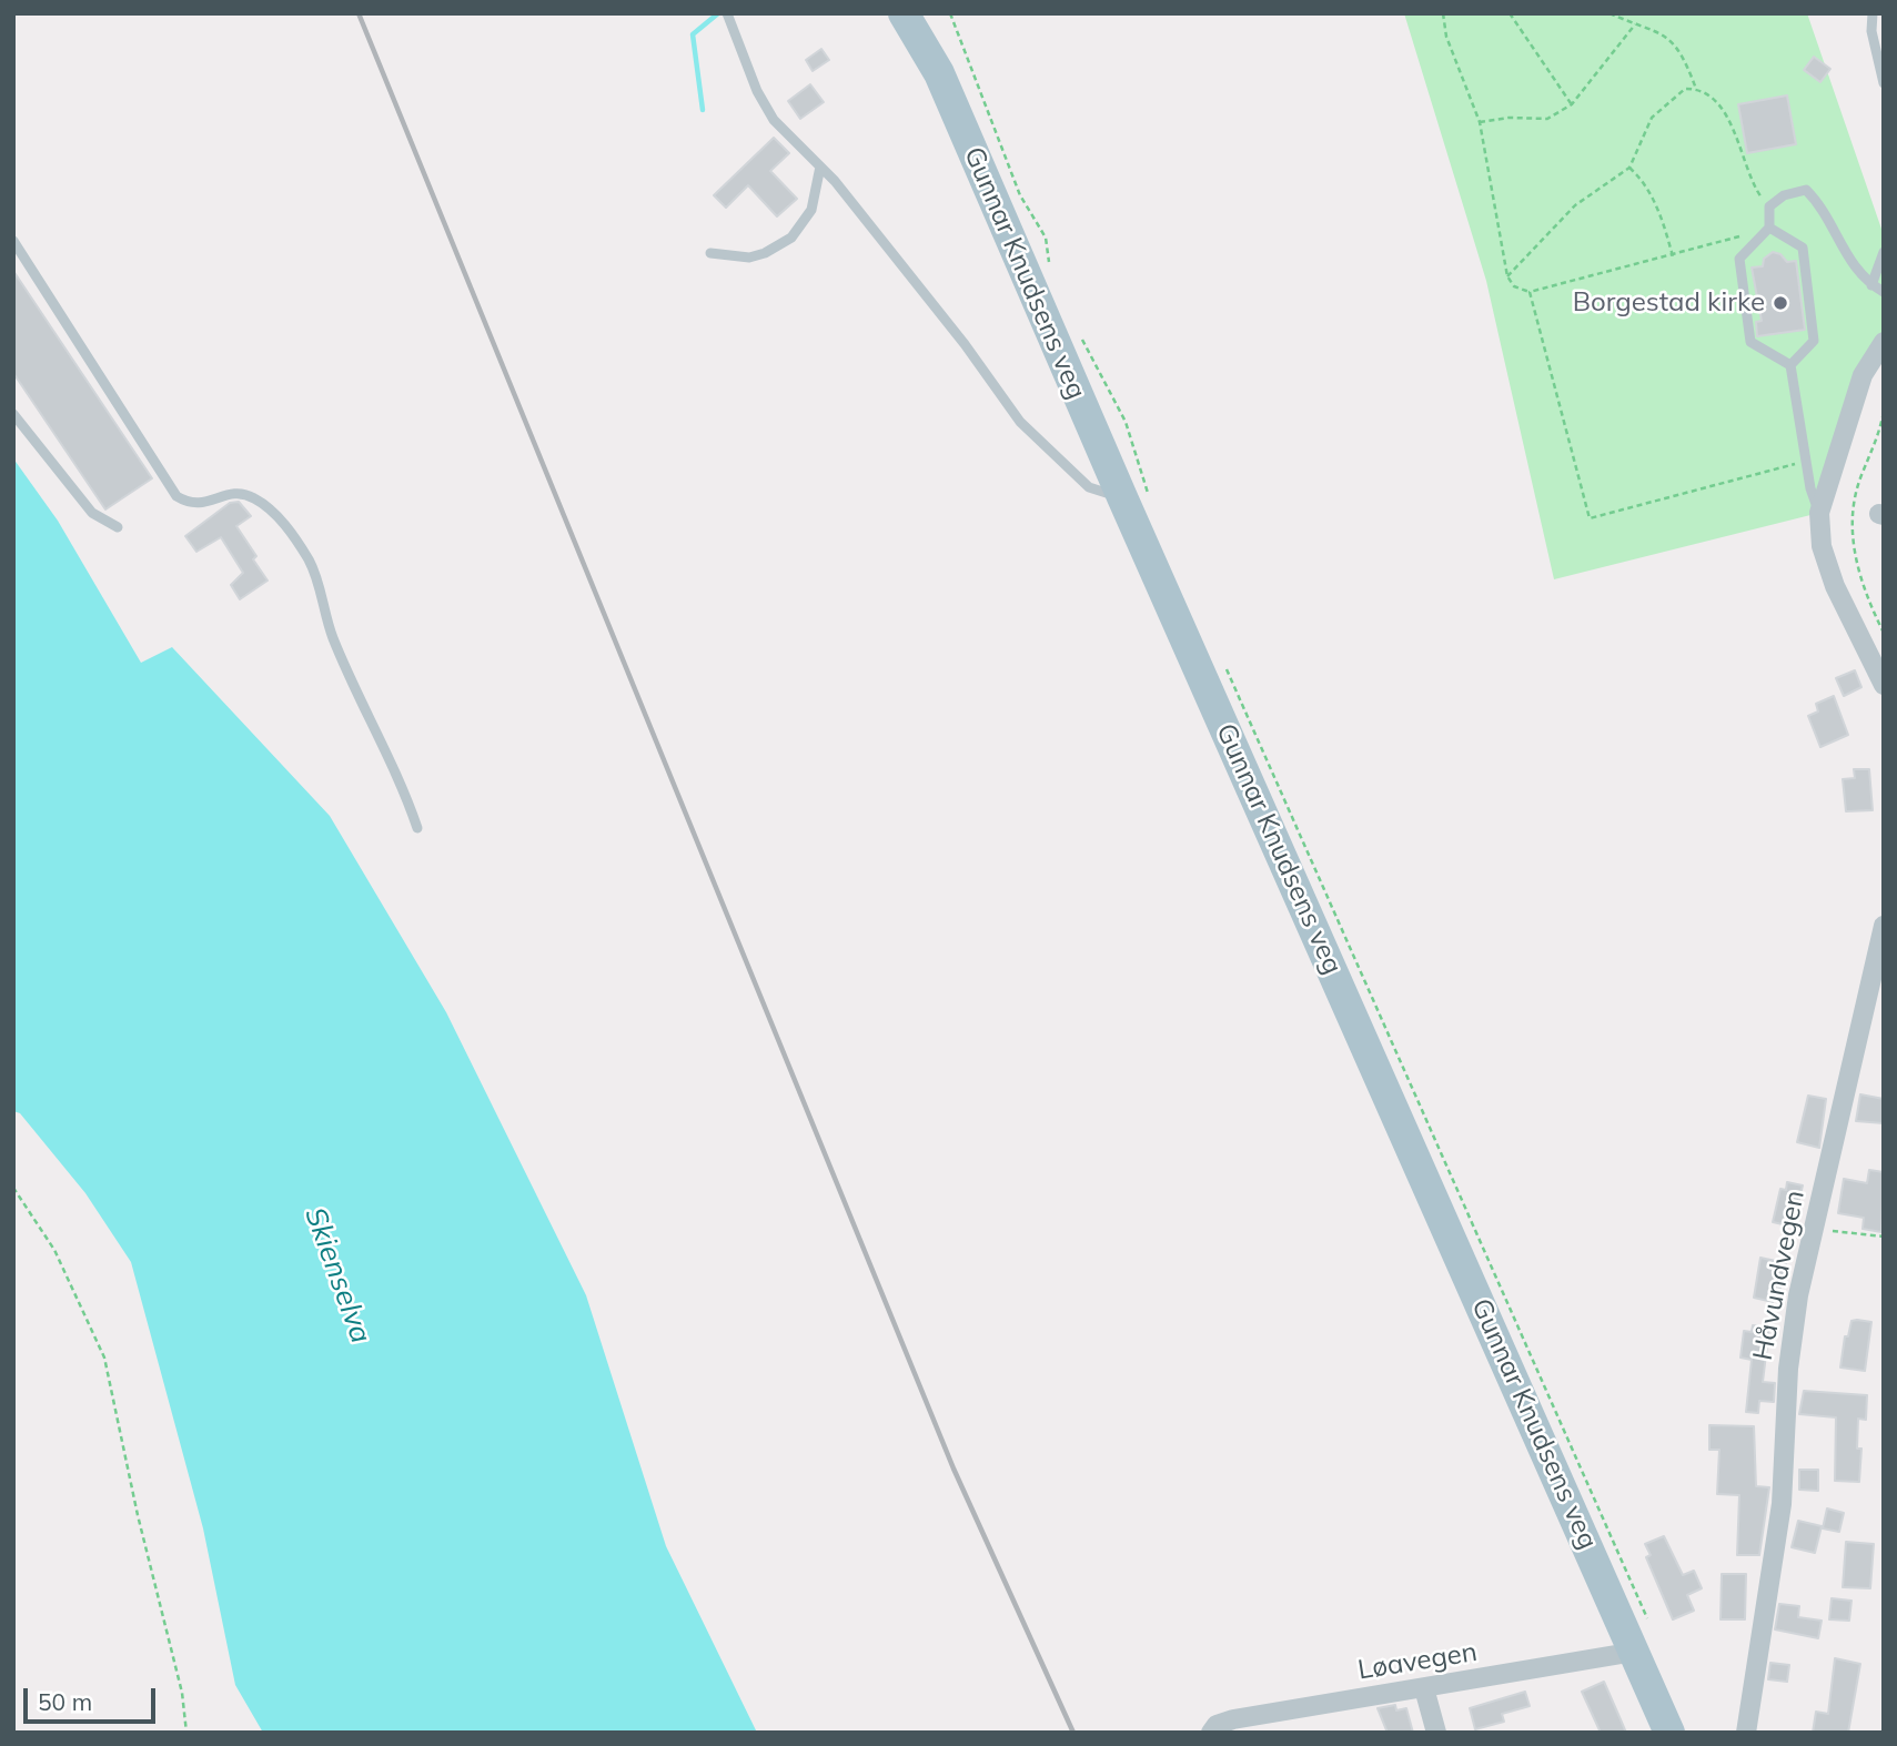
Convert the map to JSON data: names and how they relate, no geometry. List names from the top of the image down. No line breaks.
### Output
{"streets":{"main road":["Gunnar Knudsens veg"],"street":["Håvundvegen","Løavegen"]},"crossings":[["Gunnar Knudsens veg","Løavegen"]],"water":["Skienselva"],"places":["Borgestad kirke"],"scale_bar":"50 m"}
